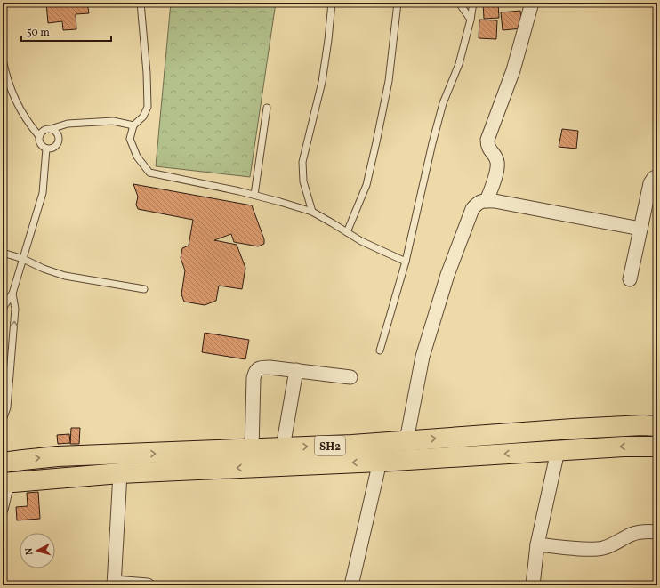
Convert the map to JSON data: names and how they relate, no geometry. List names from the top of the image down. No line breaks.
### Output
{"streets":{"main road":["SH2"]},"scale_bar":"50 m","north":"left"}
